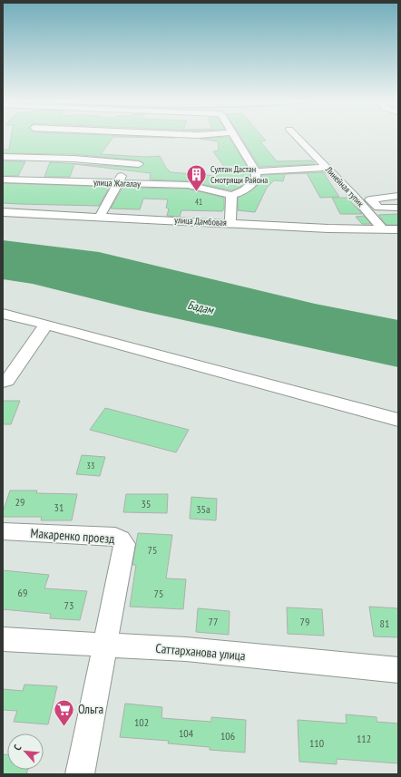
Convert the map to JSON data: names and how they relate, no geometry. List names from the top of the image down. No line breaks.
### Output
{"streets":{"street":["улица Жагалау","Линейная тупик","улица Дамбовая","Макаренко проезд","Саттарханова улица"]},"crossings":[["Линейная тупик","улица Дамбовая"],["Макаренко проезд","Саттарханова улица"]],"water":["Бадам"],"places":{"building":["Султан Дастан Смотрящи Района"],"supermarket":["Ольга"]},"house_numbers":["41","33","29","35","31","35а","75","69","75","73","77","79","81","102","104","106","112","110"],"north":"top left"}
